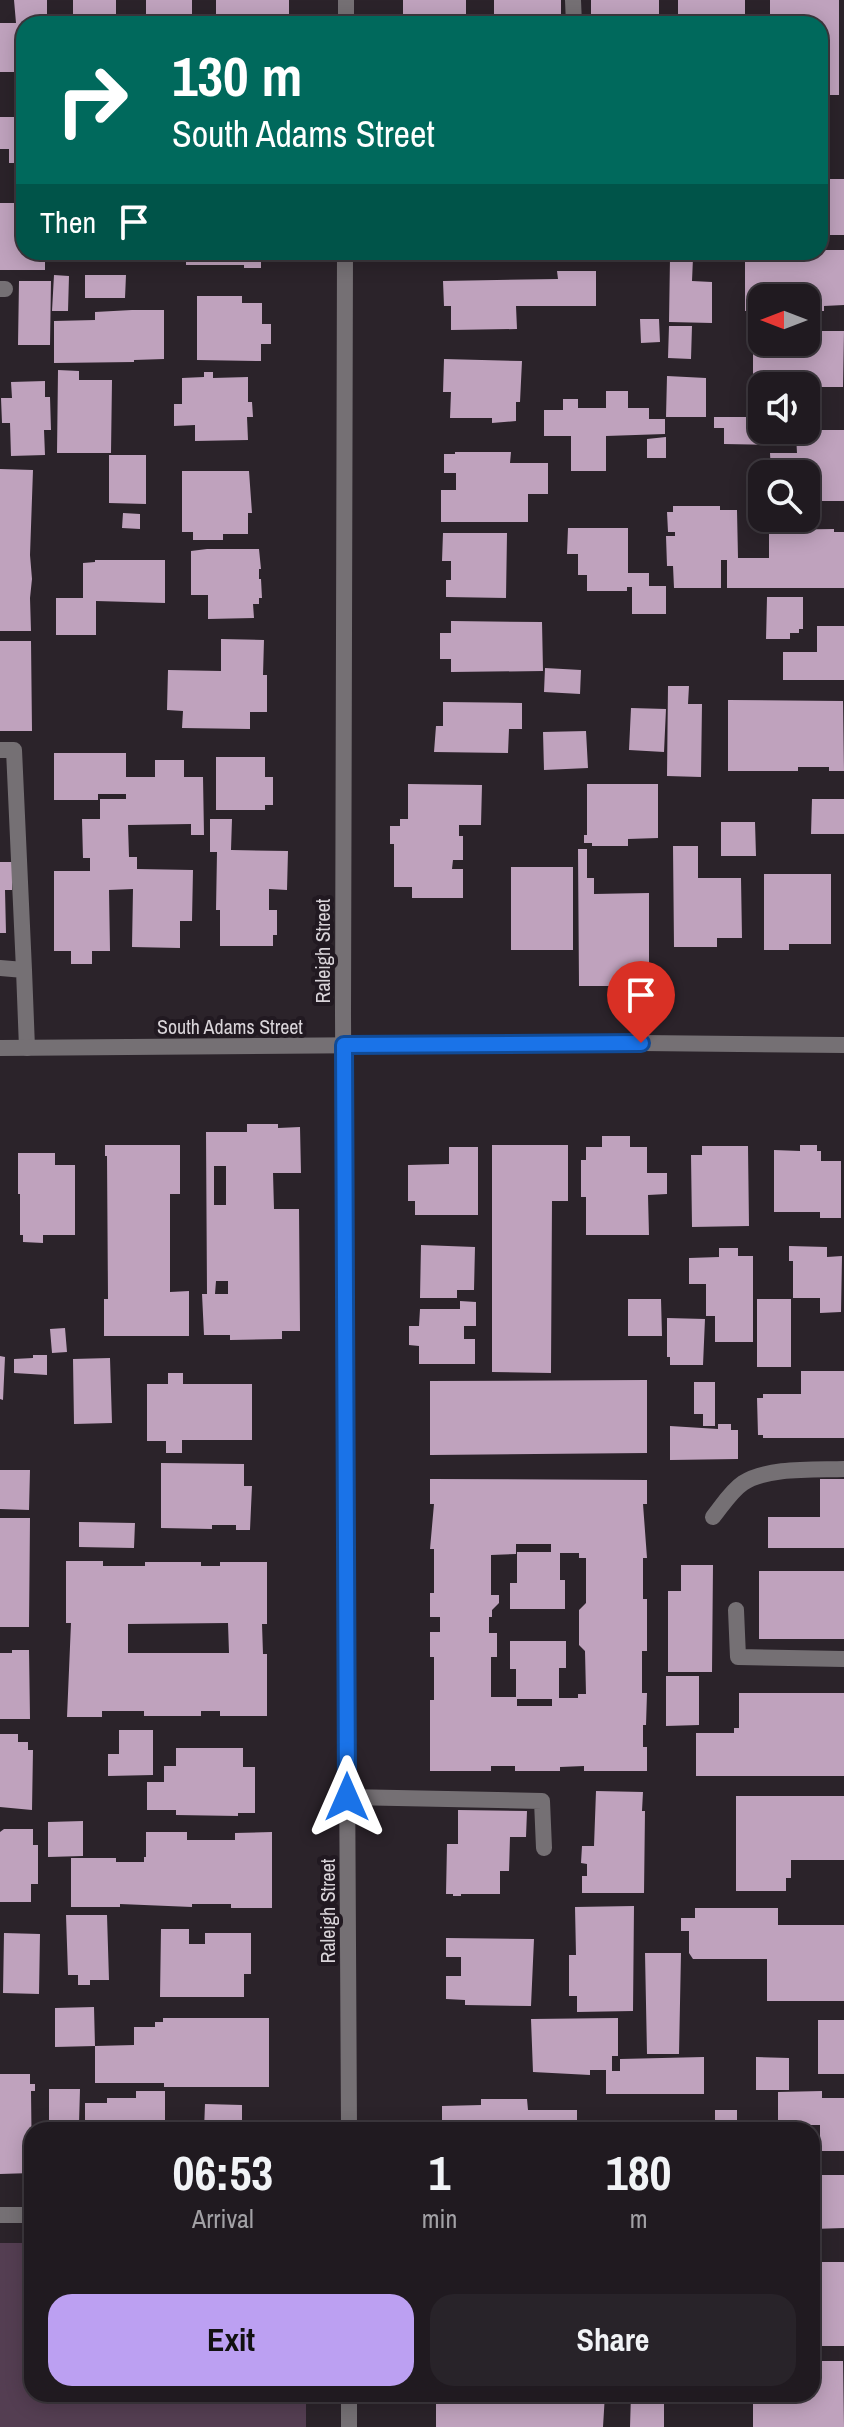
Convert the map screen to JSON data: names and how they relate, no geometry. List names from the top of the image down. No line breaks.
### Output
{"streets":{"street":["Raleigh Street","South Adams Street"]},"crossings":[["Raleigh Street","South Adams Street"]],"north":"left","page":{"turn":["130 m","South Adams Street"],"then":"Then","eta":["06:53","Arrival","1","min","180","m"],"buttons":["Exit","Share"]}}
